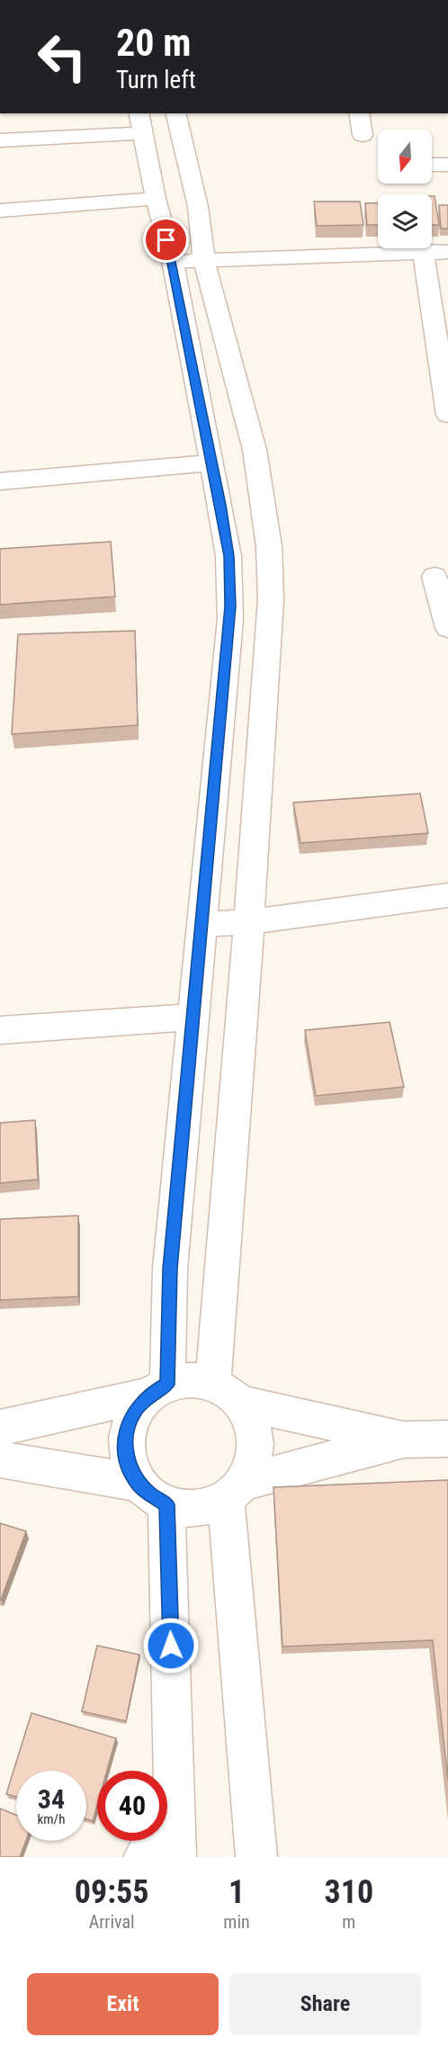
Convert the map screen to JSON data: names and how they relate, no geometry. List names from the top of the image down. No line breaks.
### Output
{"north":"bottom","page":{"turn":["20 m","Turn left"],"speed":"34 km/h","limit":"40","eta":["09:55","Arrival","1","min","310","m"],"buttons":["Exit","Share"]}}
